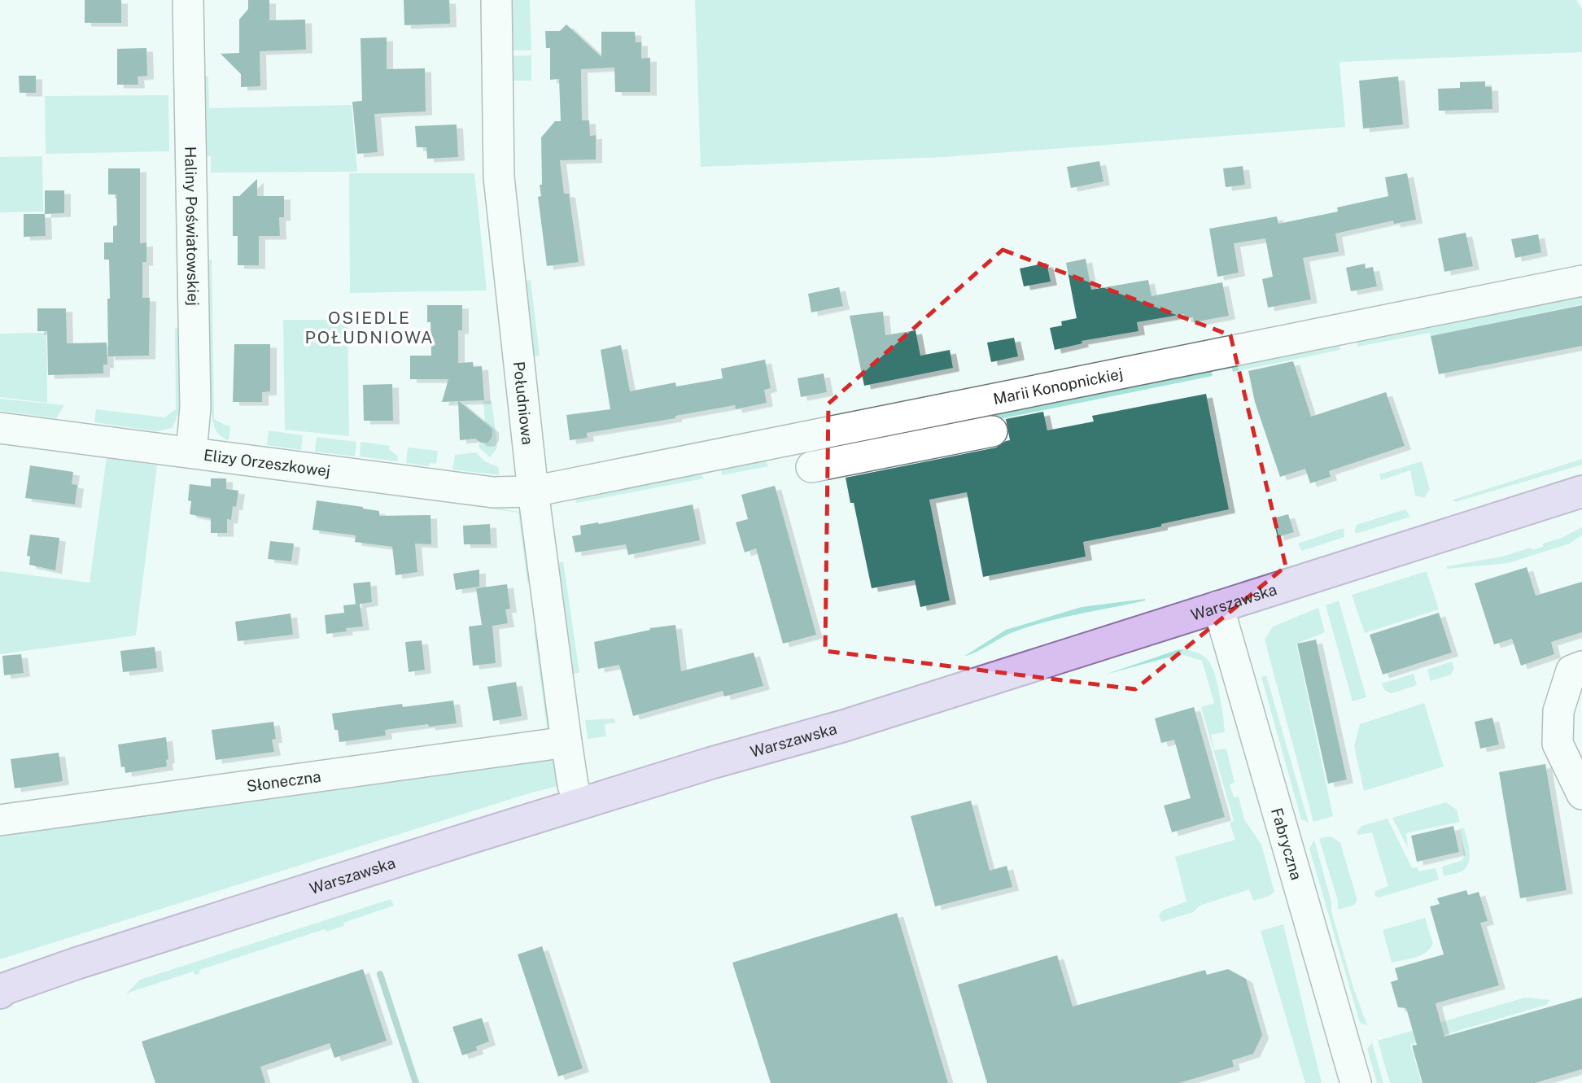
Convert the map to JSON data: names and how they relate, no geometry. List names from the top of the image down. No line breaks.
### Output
{"streets":{"main road":["Warszawska"],"street":["Haliny Poświatowskiej","Marii Konopnickiej","Południowa","Elizy Orzeszkowej","Słoneczna","Fabryczna"]},"crossings":[["Haliny Poświatowskiej","Elizy Orzeszkowej"],["Marii Konopnickiej","Południowa"],["Marii Konopnickiej","Elizy Orzeszkowej"],["Południowa","Elizy Orzeszkowej"],["Południowa","Warszawska"],["Południowa","Słoneczna"],["Warszawska","Fabryczna"]],"districts":["OSIEDLE POŁUDNIOWA"]}
